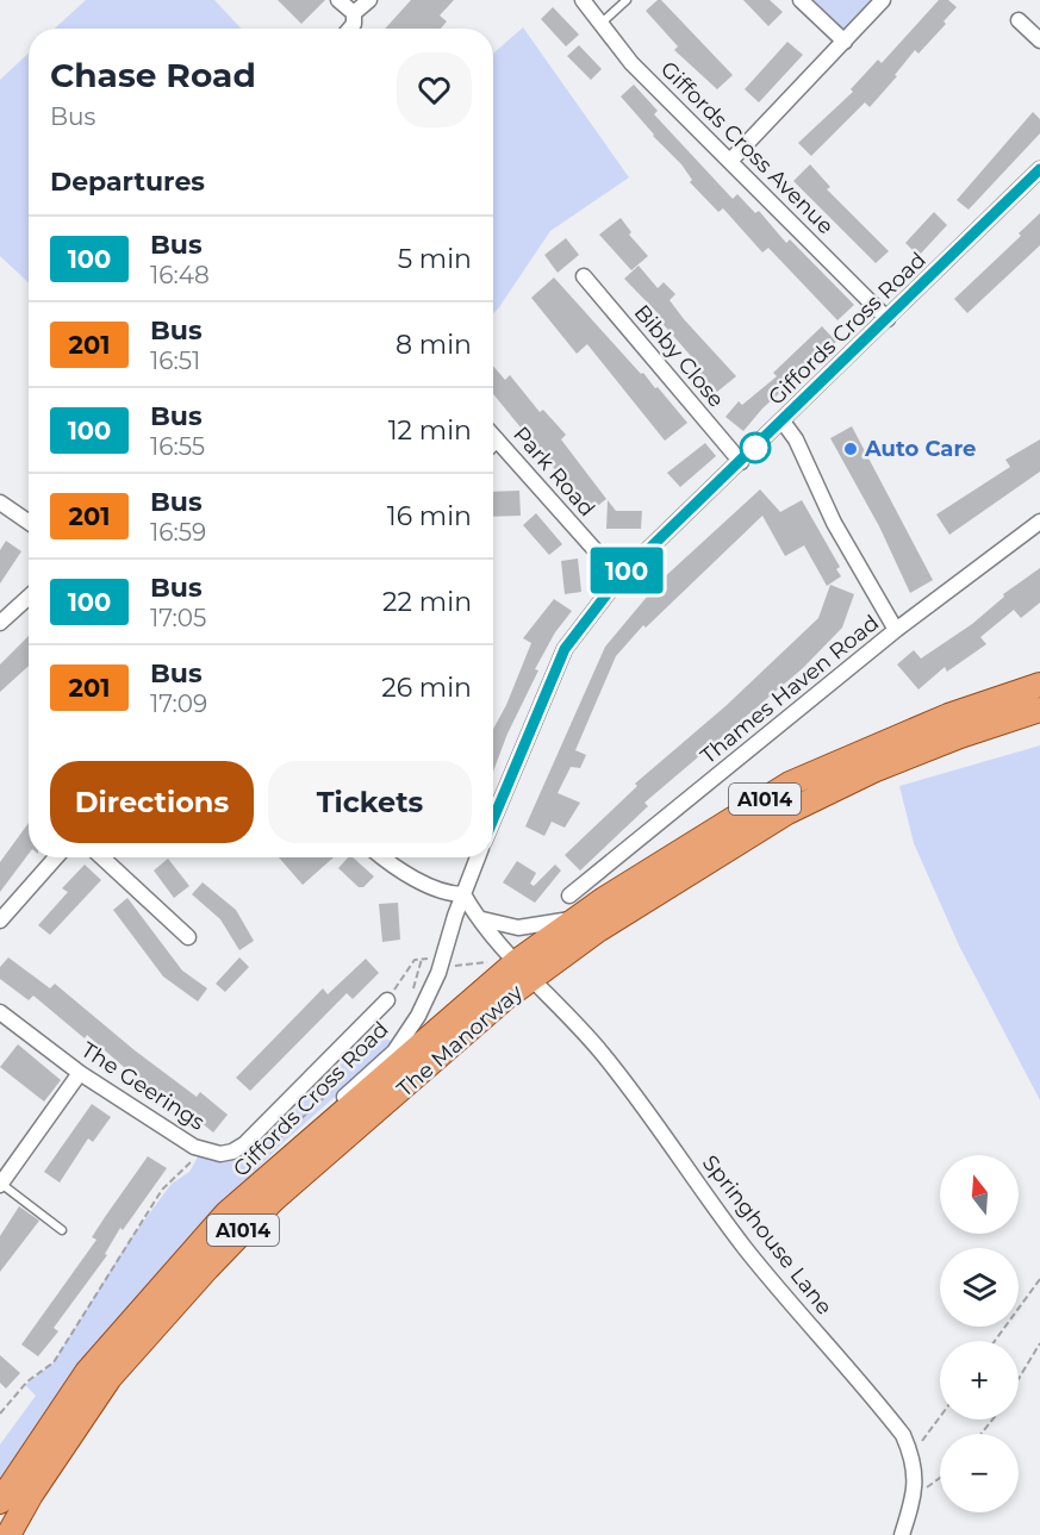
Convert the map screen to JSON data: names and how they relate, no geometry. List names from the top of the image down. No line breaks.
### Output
{"streets":{"main road":["A1014","The Manorway"],"street":["Giffords Cross Avenue","Giffords Cross Road","Bibby Close","Park Road","Thames Haven Road","The Geerings","Springhouse Lane"]},"crossings":[["Giffords Cross Avenue","Giffords Cross Road"],["Giffords Cross Road","Bibby Close"],["Giffords Cross Road","Park Road"],["Giffords Cross Road","The Manorway"],["Giffords Cross Road","Springhouse Lane"],["Thames Haven Road","The Manorway"],["The Manorway","Springhouse Lane"]],"places":["Auto Care"],"lines":["bus line 100"],"north":"top","page":{"on_map":"100","heading":[["Chase Road","Bus"],"Departures"],"list":[{"mark":"100","name":"Bus","note":"16:48","value":"5 min"},{"mark":"201","name":"Bus","note":"16:51","value":"8 min"},{"mark":"100","name":"Bus","note":"16:55","value":"12 min"},{"mark":"201","name":"Bus","note":"16:59","value":"16 min"},{"mark":"100","name":"Bus","note":"17:05","value":"22 min"},{"mark":"201","name":"Bus","note":"17:09","value":"26 min"}],"buttons":["Directions","Tickets"],"map_buttons":["+","−"]}}
